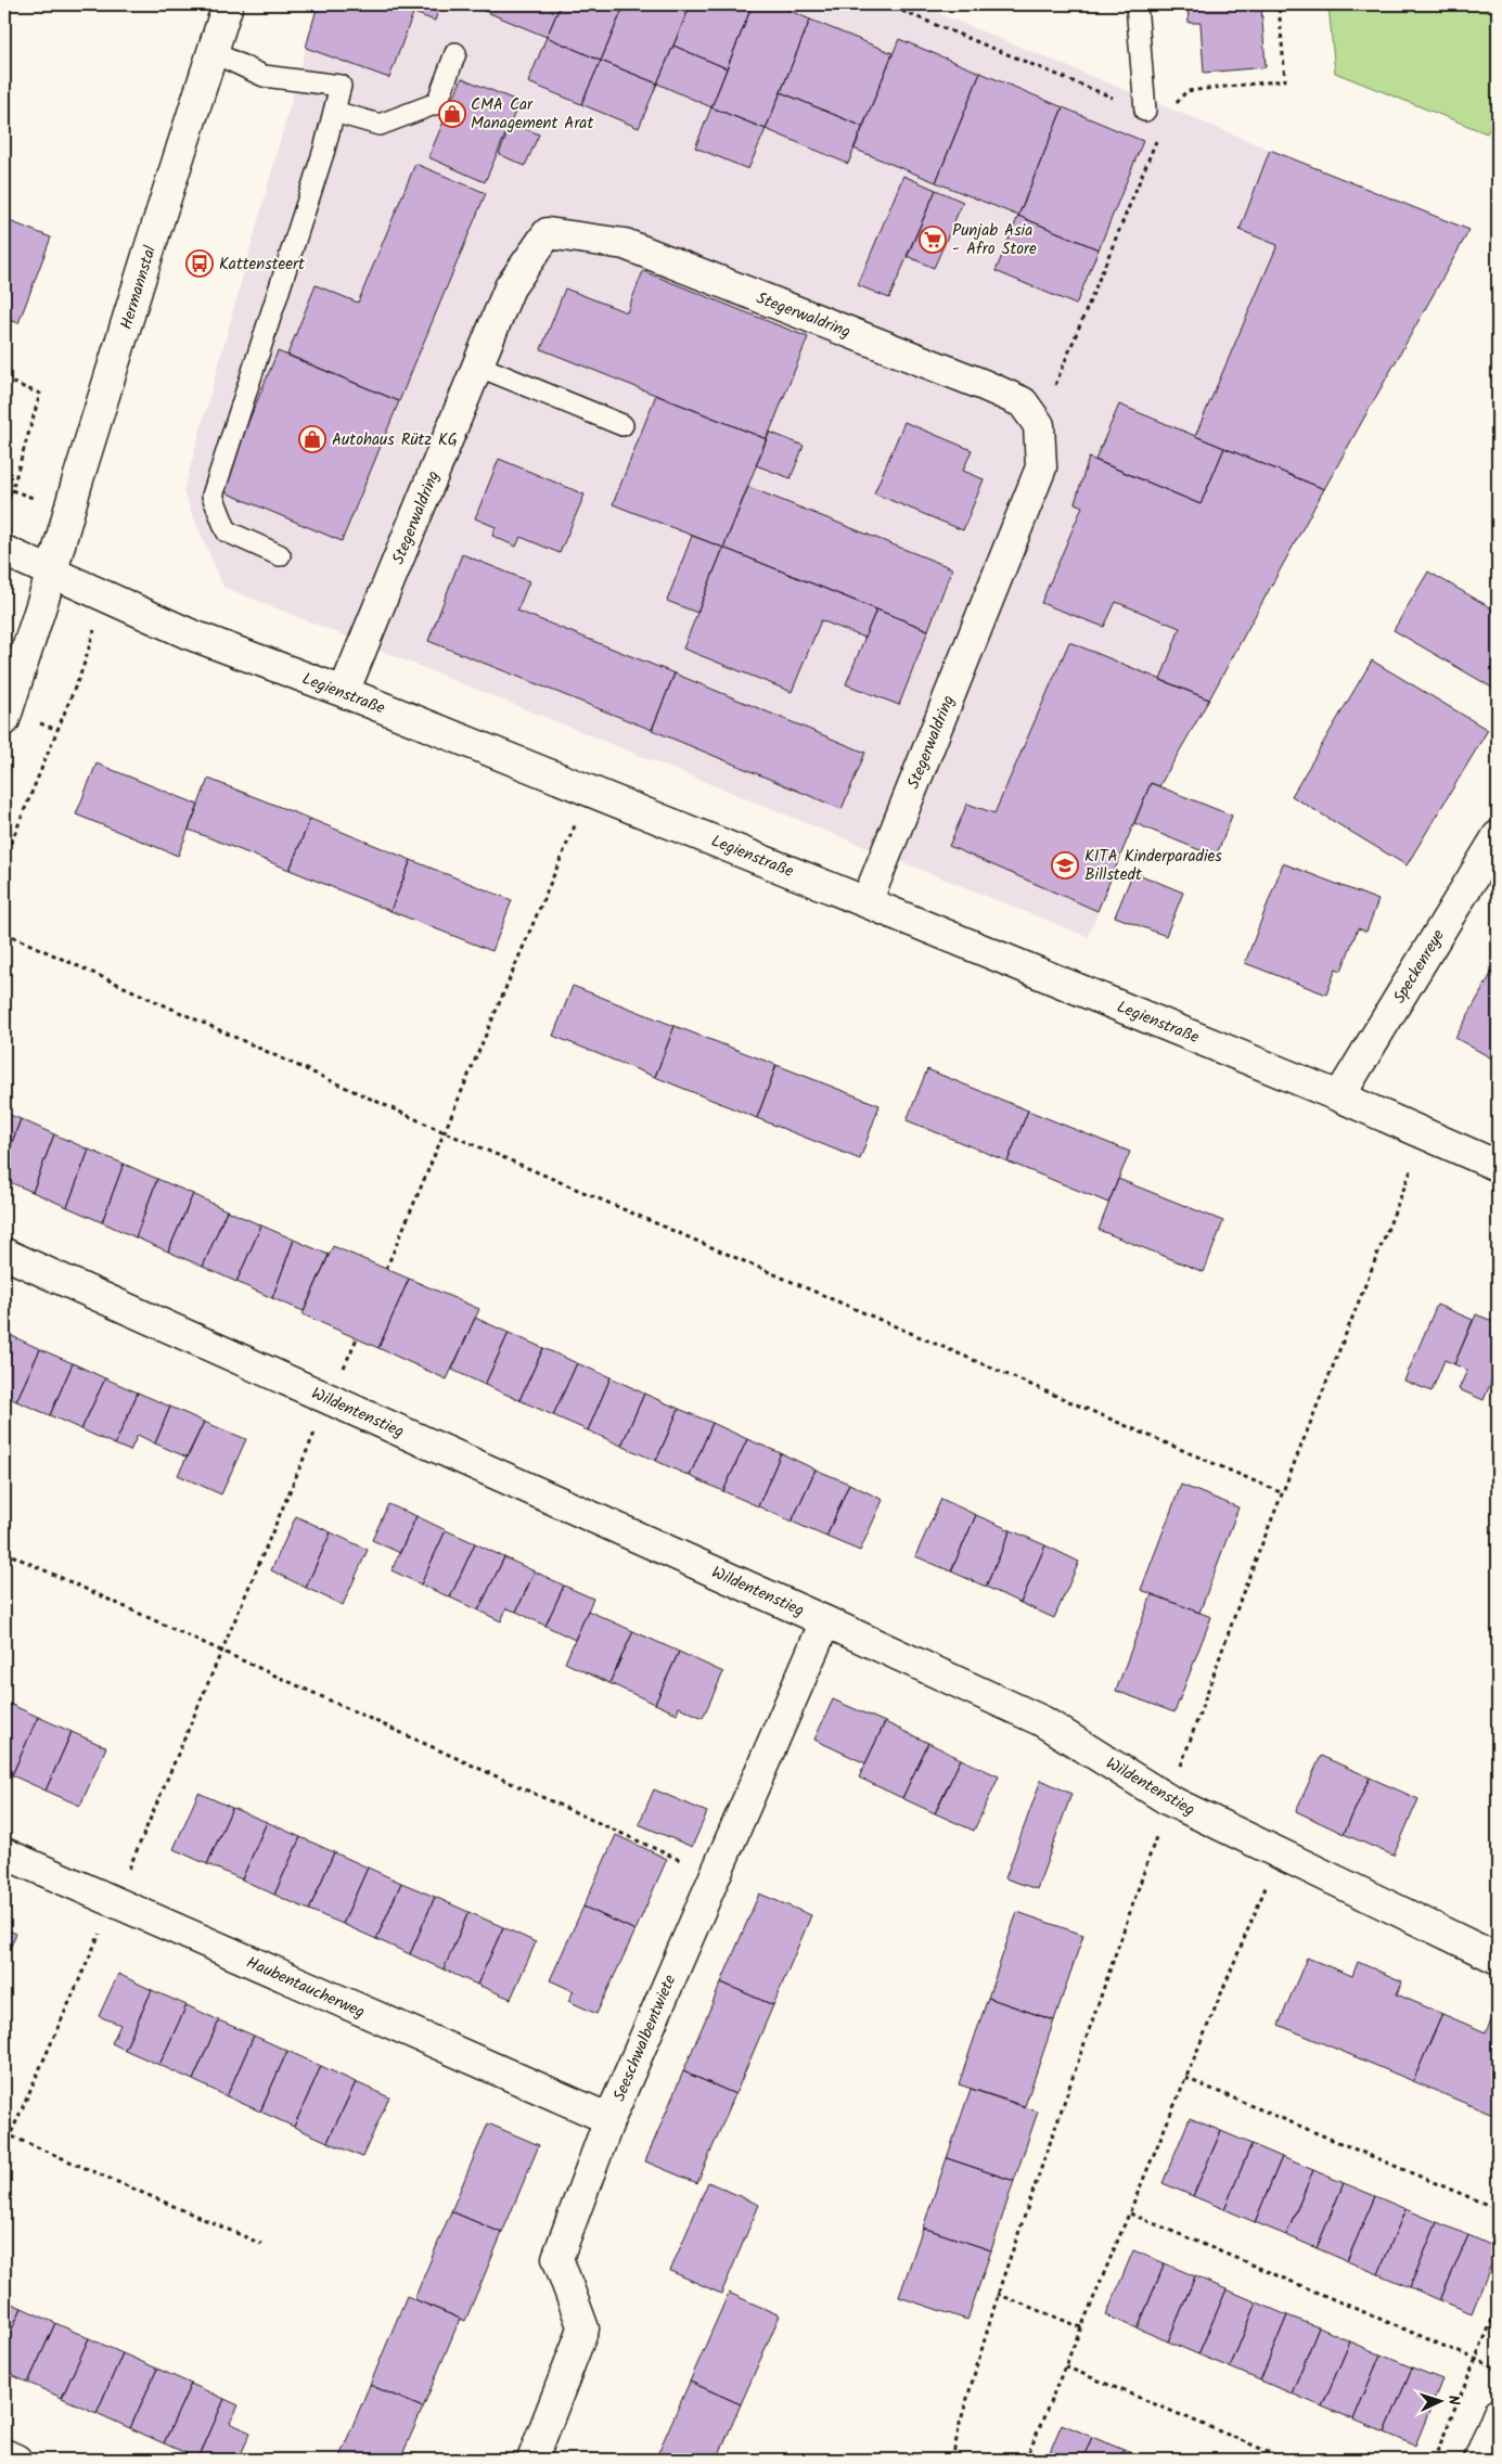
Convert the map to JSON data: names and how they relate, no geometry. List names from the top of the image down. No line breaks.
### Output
{"streets":{"street":["Hermannstal","Stegerwaldring","Legienstraße","Speckenreye","Wildentenstieg","Haubentaucherweg","Seeschwalbentwiete"]},"crossings":[["Hermannstal","Legienstraße"],["Stegerwaldring","Legienstraße"],["Legienstraße","Speckenreye"],["Wildentenstieg","Seeschwalbentwiete"],["Haubentaucherweg","Seeschwalbentwiete"]],"places":{"shop":["CMA Car Management Arat","Autohaus Rütz KG"],"supermarket":["Punjab Asia - Afro Store"],"bus stop":["Kattensteert"],"school or university":["KITA Kinderparadies Billstedt"]},"north":"right"}
